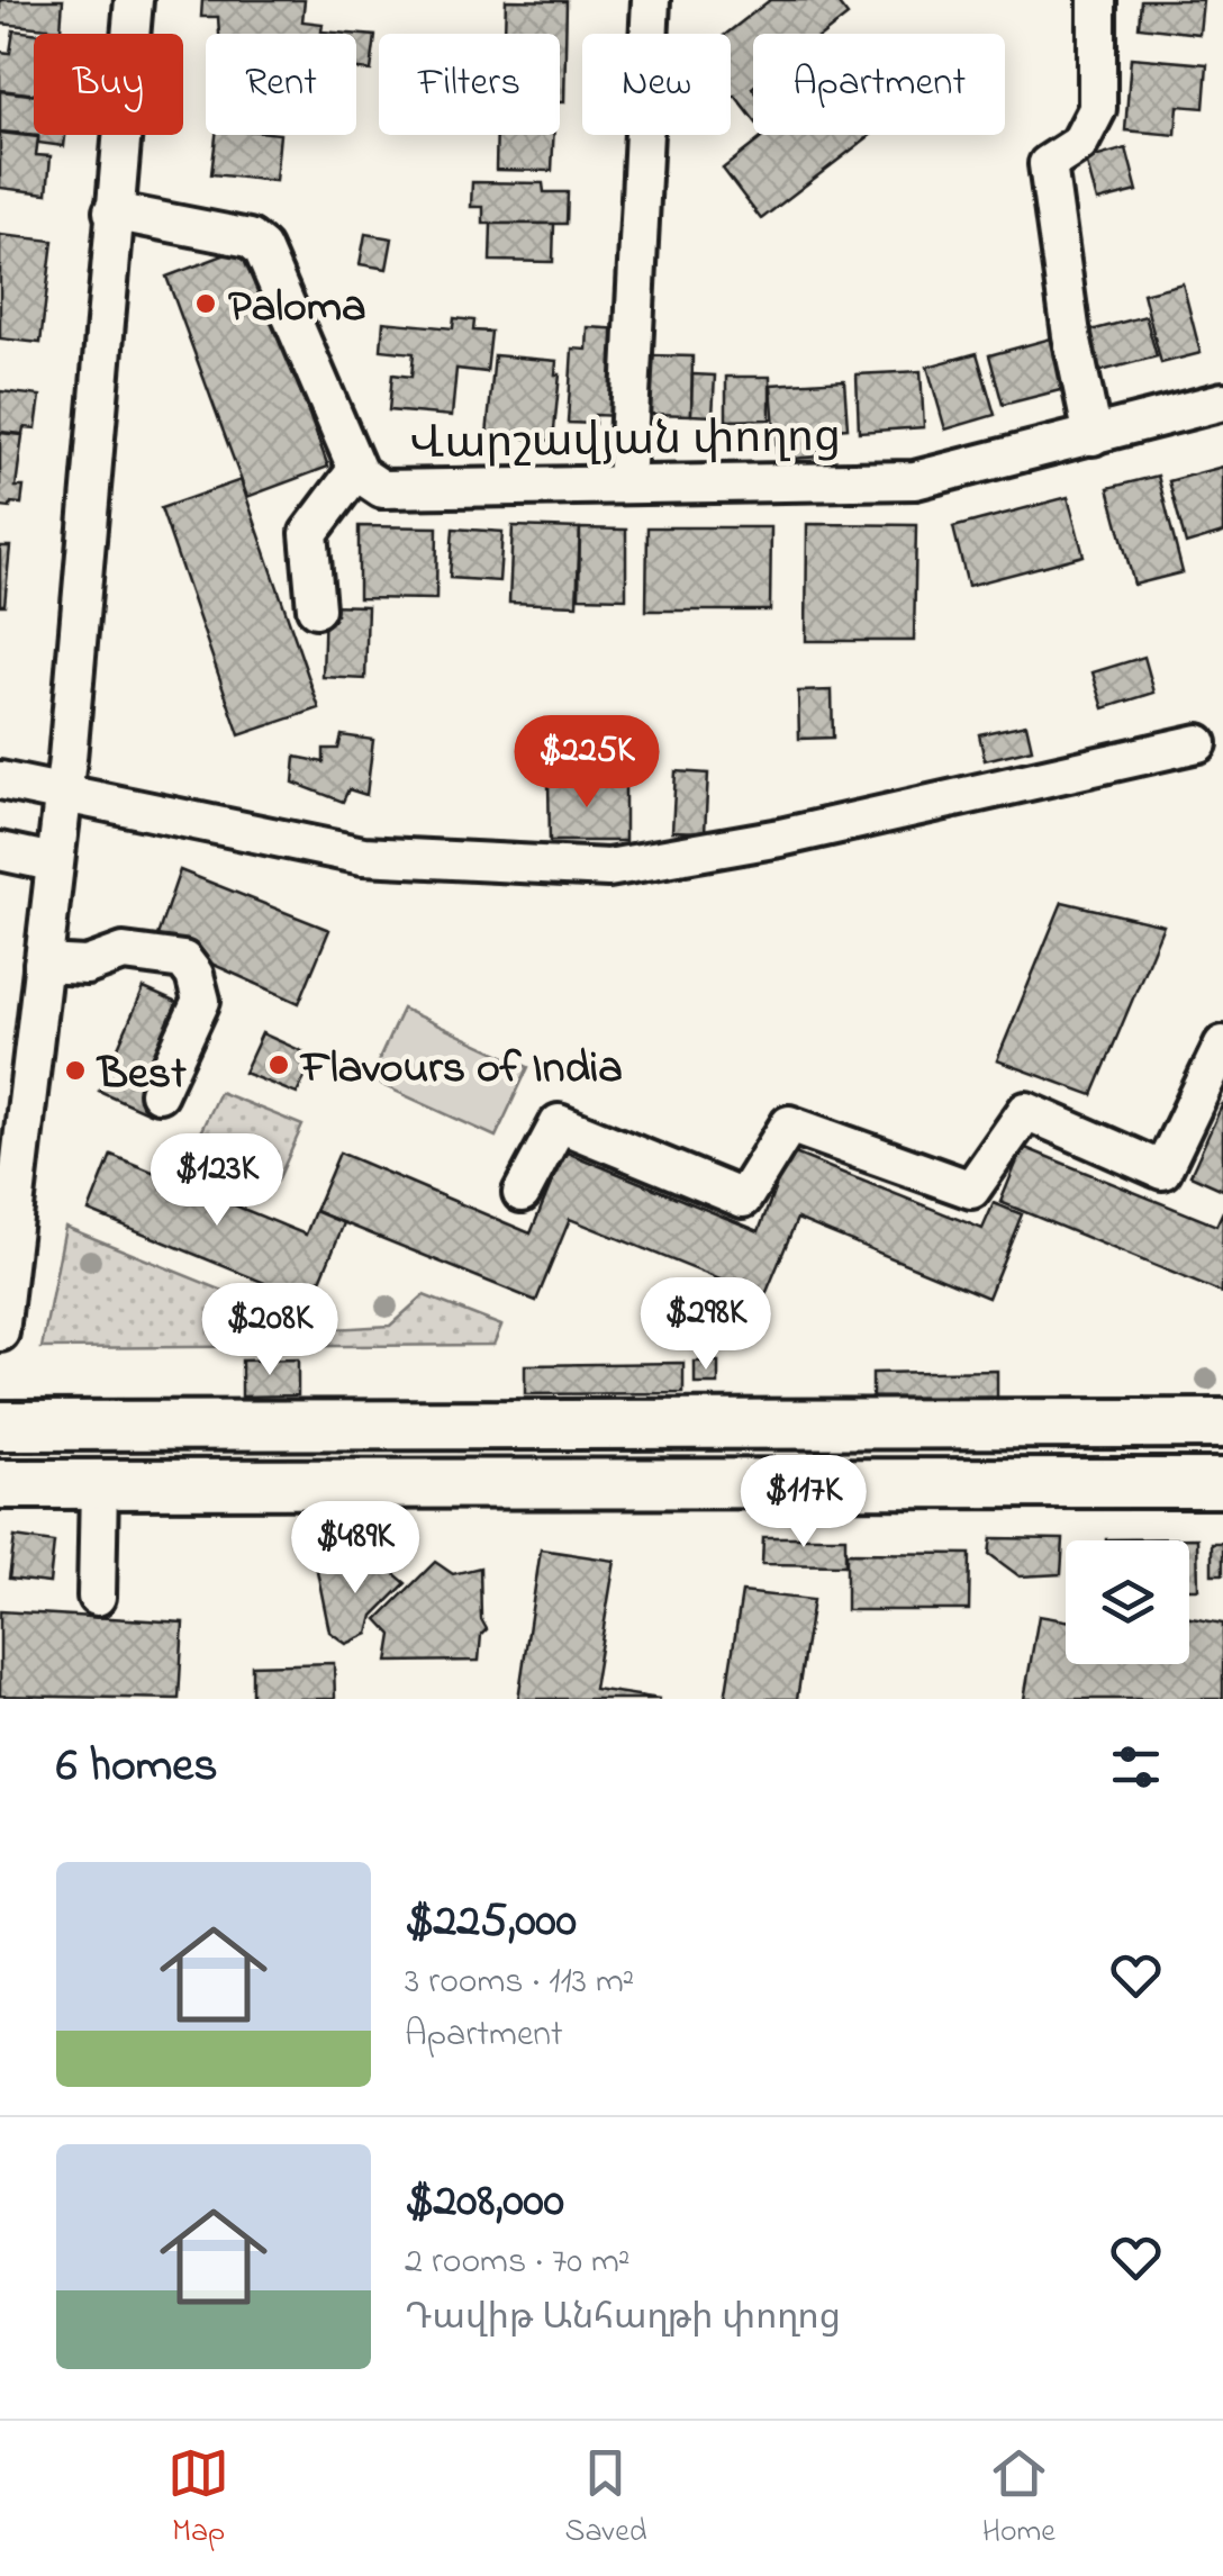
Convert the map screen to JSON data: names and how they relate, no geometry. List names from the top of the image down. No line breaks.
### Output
{"streets":{"street":["Վարշավյան փողոց"]},"places":["Paloma","Flavours of India","Best"],"page":{"chip":["Buy","Rent","Filters","New","Apartment"],"price":["$225K","$123K","$298K","$208K","$117K","$489K"],"heading":"6 homes","list":[{"name":"$225,000","note":"3 rooms · 113 m² · Apartment"},{"name":"$208,000","note":"2 rooms · 70 m² · Դավիթ Անհաղթի փողոց"}],"tabs":["Map","Saved","Home"]}}
